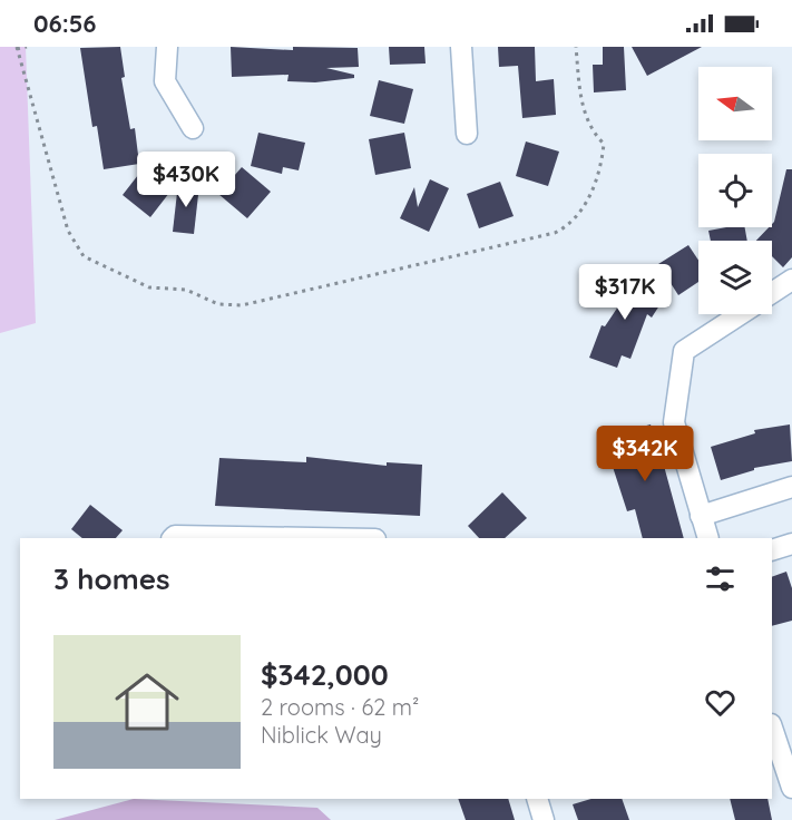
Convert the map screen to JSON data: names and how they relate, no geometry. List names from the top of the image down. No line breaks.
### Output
{"north":"left","page":{"status":"06:56","price":["$430K","$317K","$342K"],"heading":"3 homes","list":[{"name":"$342,000","note":"2 rooms · 62 m² · Niblick Way"}]}}
